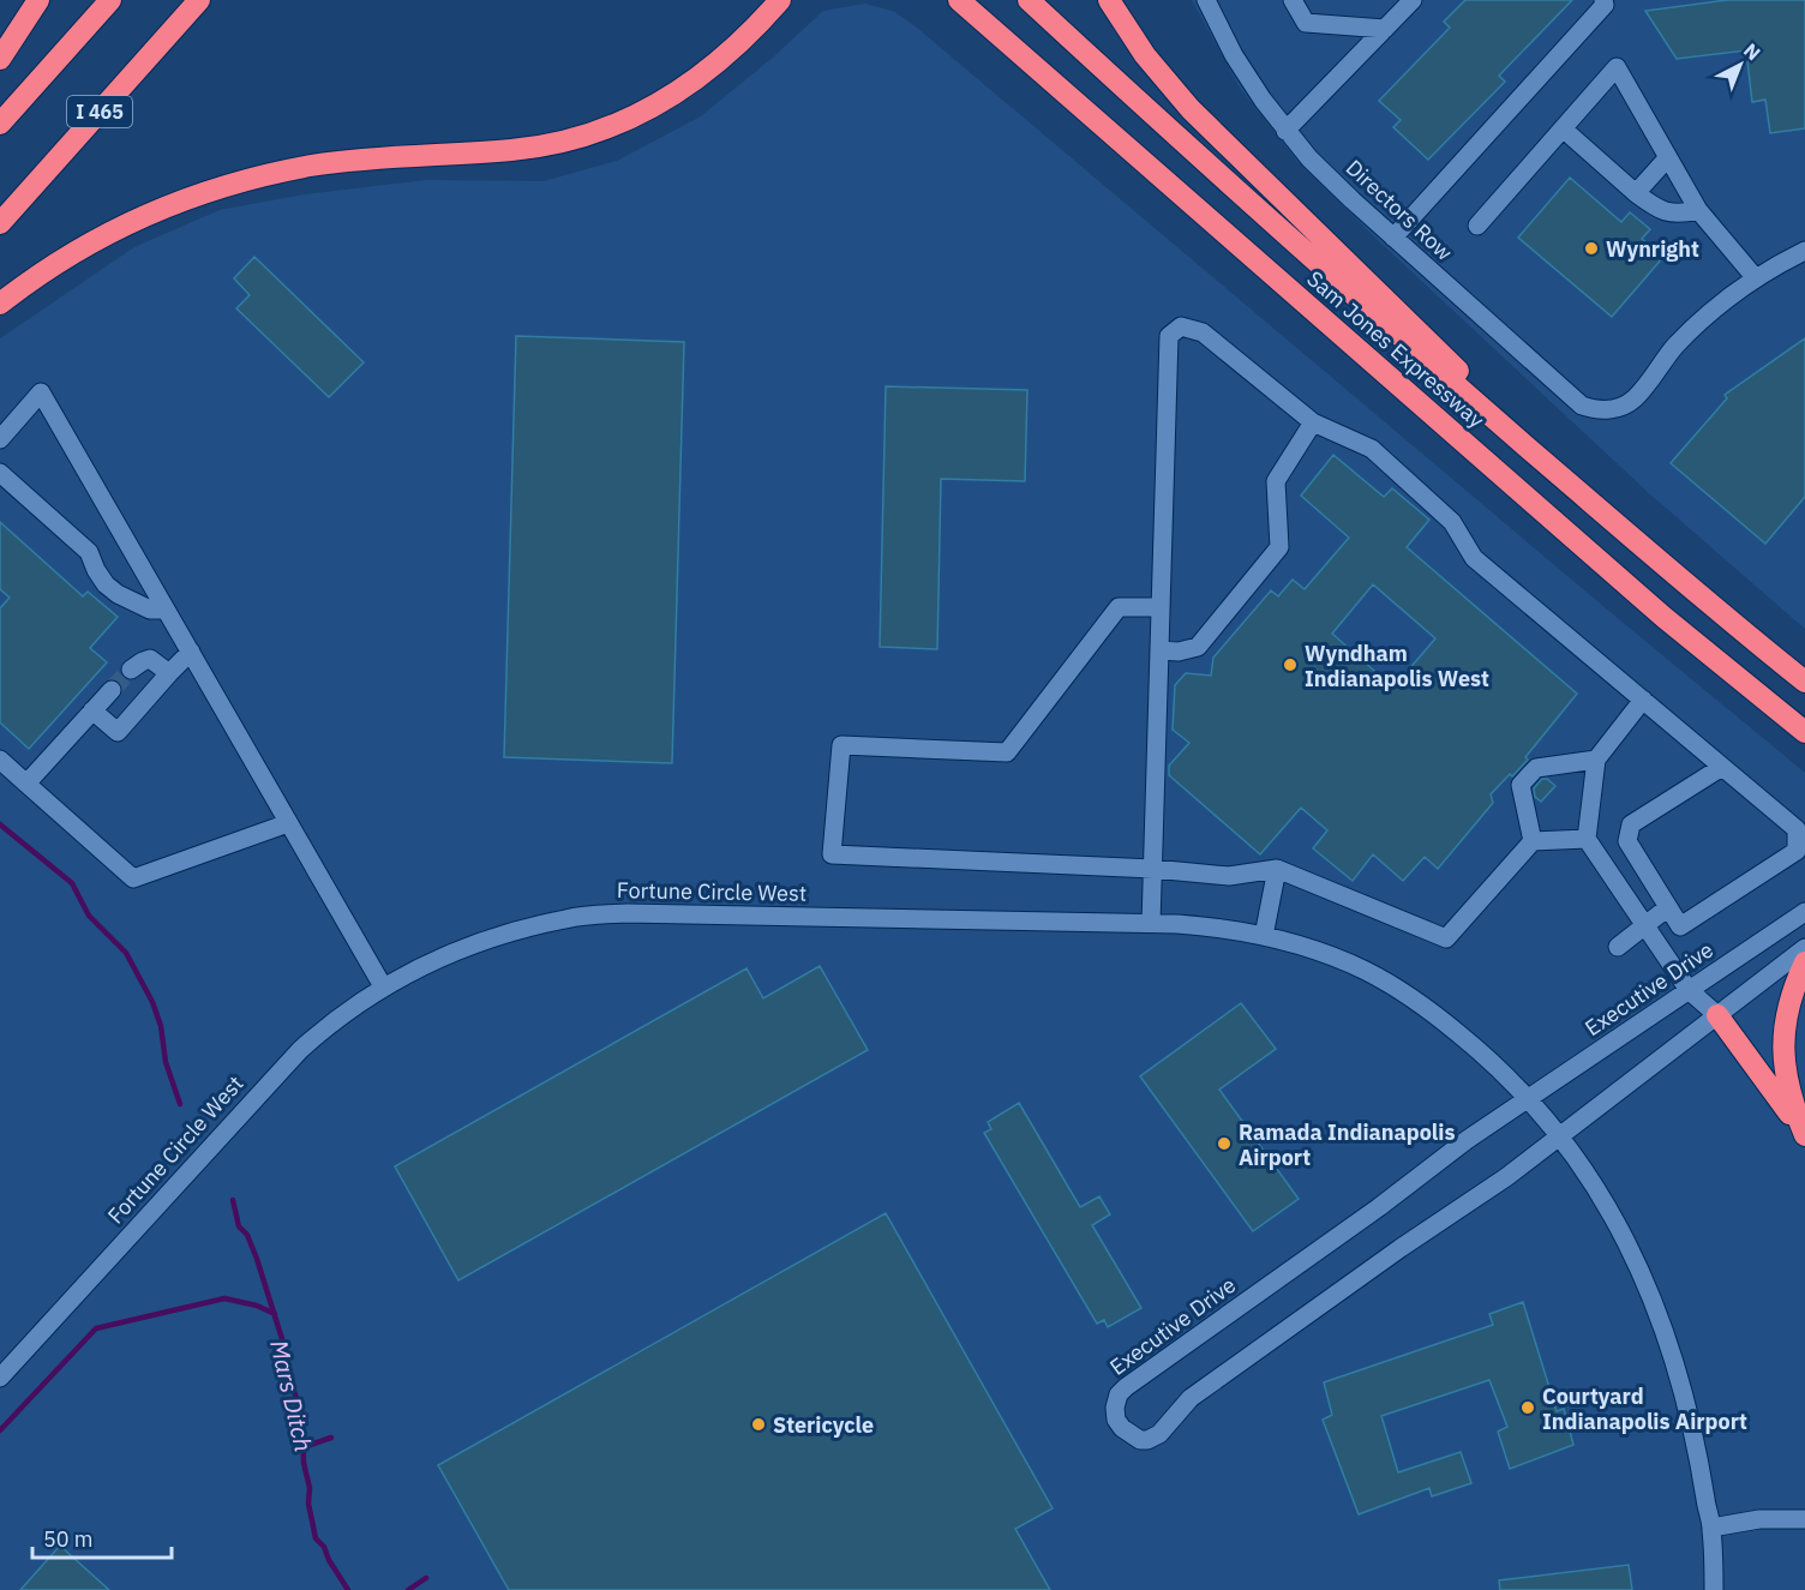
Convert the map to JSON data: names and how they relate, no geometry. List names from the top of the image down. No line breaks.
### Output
{"streets":{"highway":["I 465","Sam Jones Expressway"],"street":["Directors Row","Fortune Circle West","Executive Drive"]},"crossings":[["Fortune Circle West","Executive Drive"]],"water":["Mars Ditch"],"places":["Wynright","Wyndham Indianapolis West","Ramada Indianapolis Airport","Courtyard Indianapolis Airport","Stericycle"],"scale_bar":"50 m","north":"top right"}
